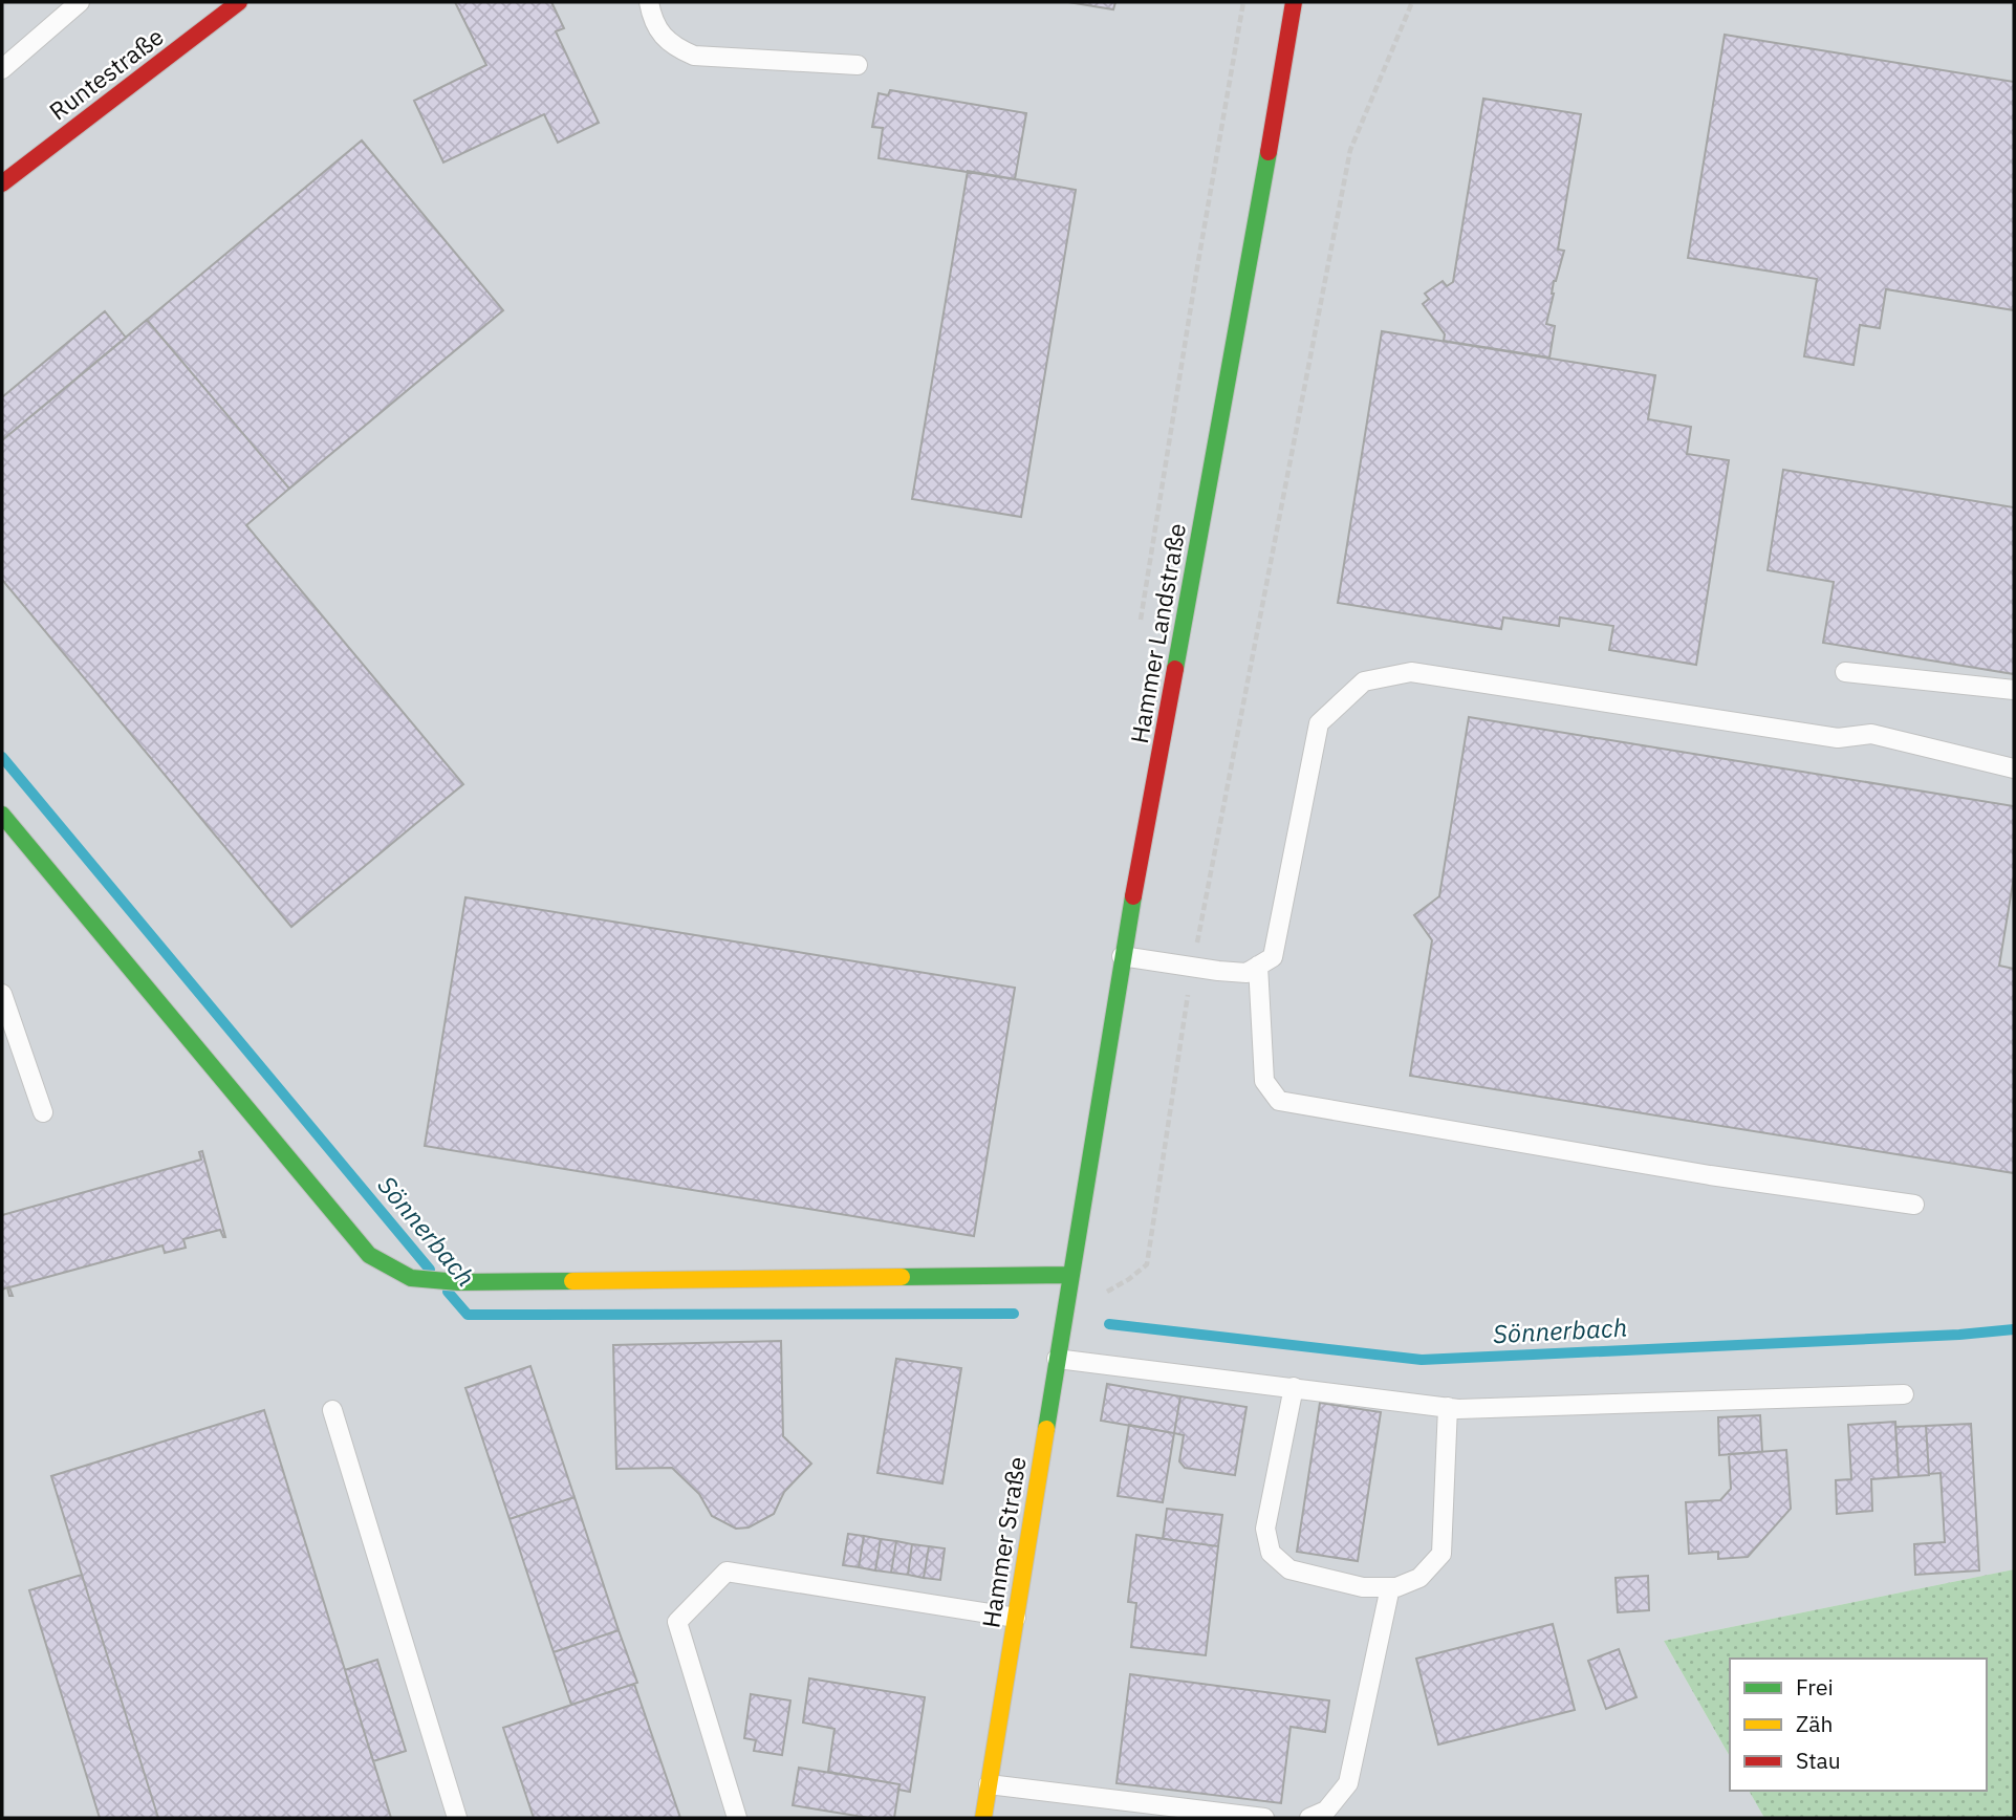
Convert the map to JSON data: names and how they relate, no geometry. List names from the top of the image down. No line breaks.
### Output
{"streets":{"street":["Runtestraße","Hammer Landstraße","Hammer Straße"]},"crossings":[["Hammer Landstraße","Hammer Straße"]],"water":["Sönnerbach"],"legend":["Frei","Zäh","Stau"]}
